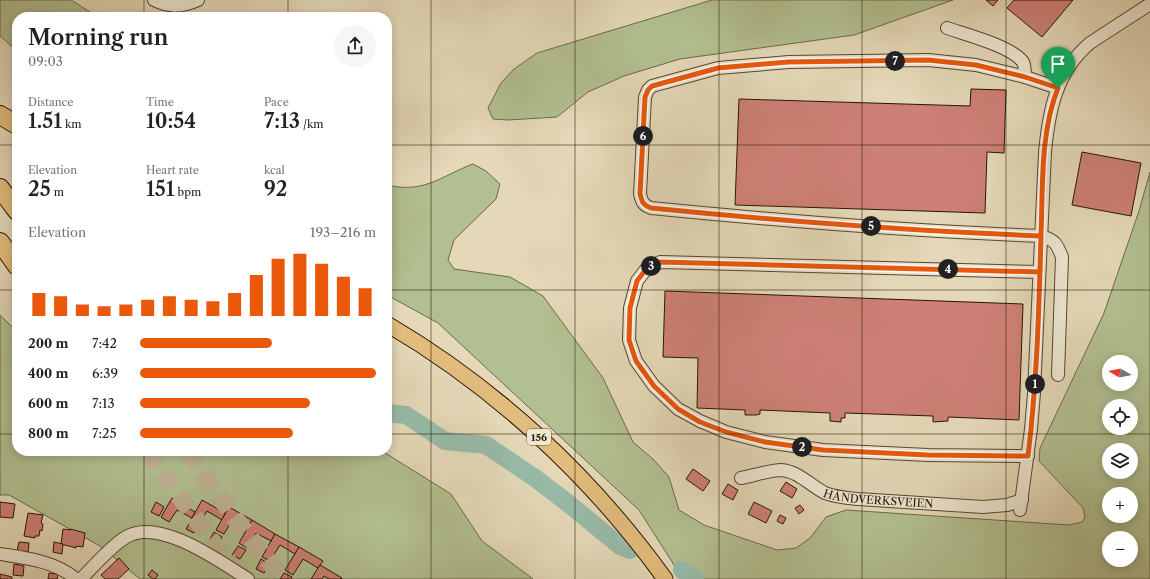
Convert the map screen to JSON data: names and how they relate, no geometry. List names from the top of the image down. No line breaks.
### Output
{"streets":{"main road":["156"],"street":["HÅNDVERKSVEIEN"]},"north":"left","page":{"heading":["Morning run","09:03"],"pins":["7","6","5","3","4","1","2"],"stats":[["Distance","1.51 km"],["Time","10:54"],["Pace","7:13 /km"],["Elevation","25 m"],["Heart rate","151 bpm"],["kcal","92"]],"chart":["Elevation","193–216 m"],"list":[{"name":"200 m","note":"7:42"},{"name":"400 m","note":"6:39"},{"name":"600 m","note":"7:13"},{"name":"800 m","note":"7:25"}],"map_buttons":["+","−"]}}
